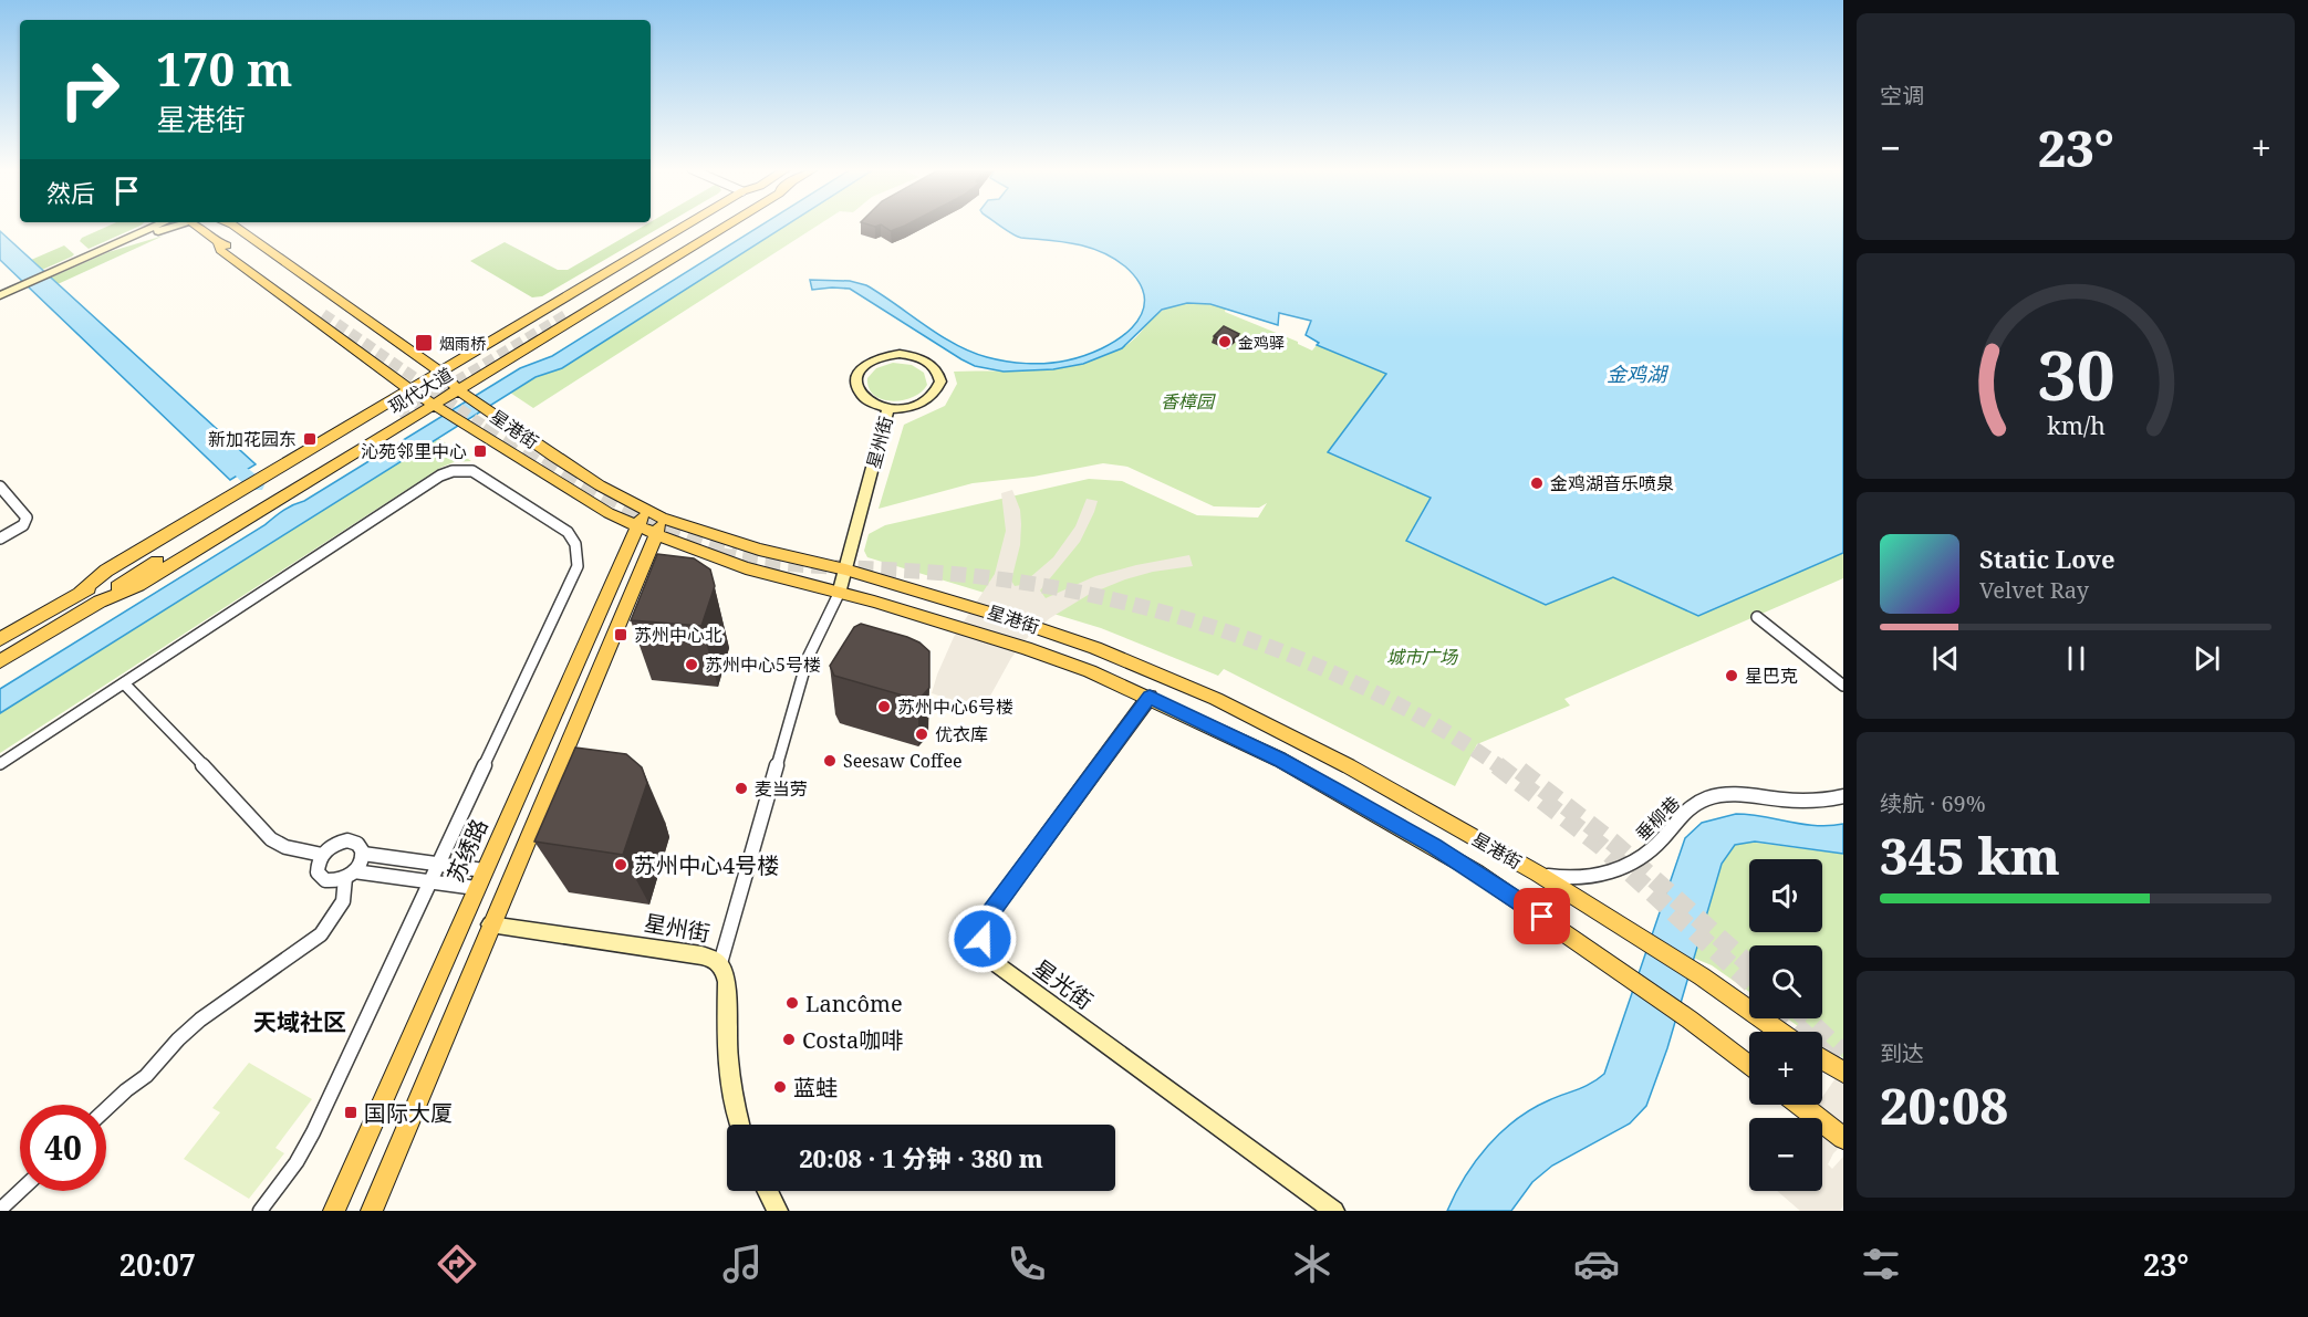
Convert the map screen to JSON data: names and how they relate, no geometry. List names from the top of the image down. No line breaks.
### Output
{"streets":{"main road":["现代大道","星港街","苏绣路"],"street":["星州街","垂柳巷","星光街"]},"crossings":[["现代大道","星港街"],["星港街","星州街"],["星港街","垂柳巷"],["星港街","苏绣路"],["星港街","星光街"]],"districts":["天域社区"],"water":["金鸡湖"],"parks":["香樟园","城市广场"],"places":{"other":["金鸡驿","金鸡湖音乐喷泉","苏州中心5号楼","星巴克","苏州中心6号楼","优衣库","Seesaw Coffee","麦当劳","苏州中心4号楼","Lancôme","Costa咖啡","蓝蛙"],"transit":["烟雨桥","新加花园东","沁苑邻里中心","苏州中心北","国际大厦"]},"page":{"tile":["空调",["续航 · 69%","345 km"],["到达","20:08"]],"turn":["170 m","星港街"],"heat":["−","23°","+"],"then":"然后","song":["Static Love","Velvet Ray"],"map_buttons":["+","−"],"limit":"40","trip":"20:08 · 1 分钟 · 380 m","tabs":["20:07","23°"],"gauge":["30","km/h"]}}
